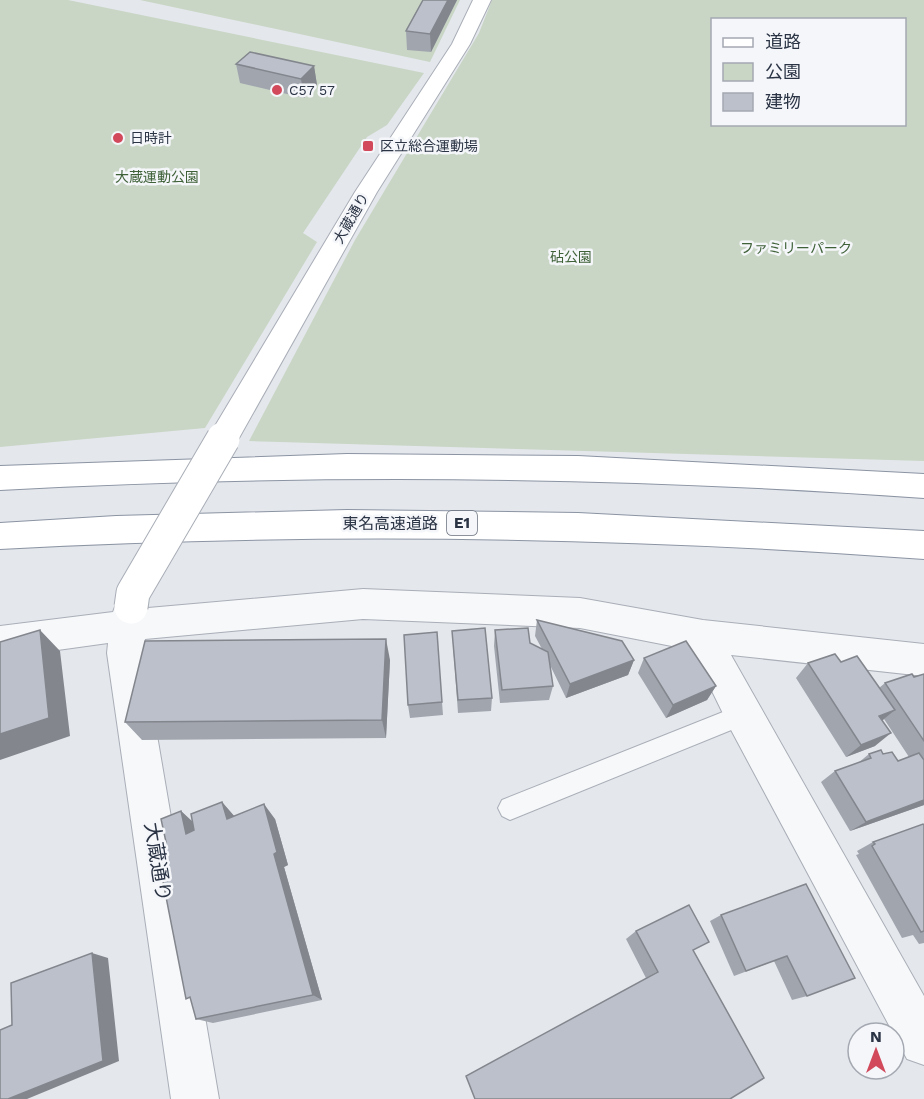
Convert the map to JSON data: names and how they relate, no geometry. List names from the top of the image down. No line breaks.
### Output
{"streets":{"main road":["大蔵通り","東名高速道路","E1"]},"parks":["大蔵運動公園","ファミリーパーク","砧公園"],"places":{"other":["C57 57","日時計"],"transit":["区立総合運動場"]},"legend":["道路","公園","建物"],"north":"top"}
